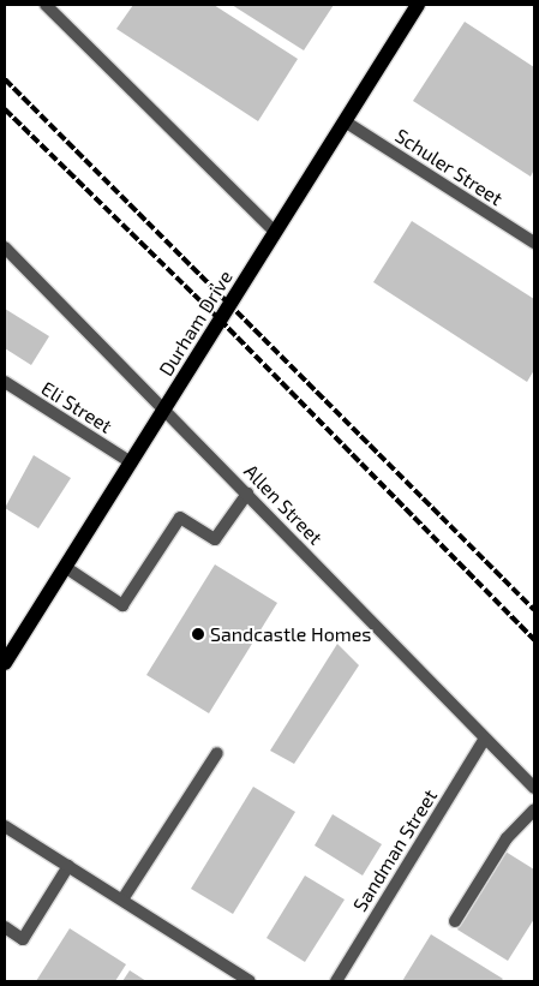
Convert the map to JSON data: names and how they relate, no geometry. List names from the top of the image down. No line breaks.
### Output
{"streets":{"main road":["Durham Drive"],"street":["Schuler Street","Eli Street","Allen Street","Sandman Street"]},"crossings":[["Schuler Street","Durham Drive"],["Durham Drive","Eli Street"],["Durham Drive","Allen Street"],["Allen Street","Sandman Street"]],"places":["Sandcastle Homes"]}
